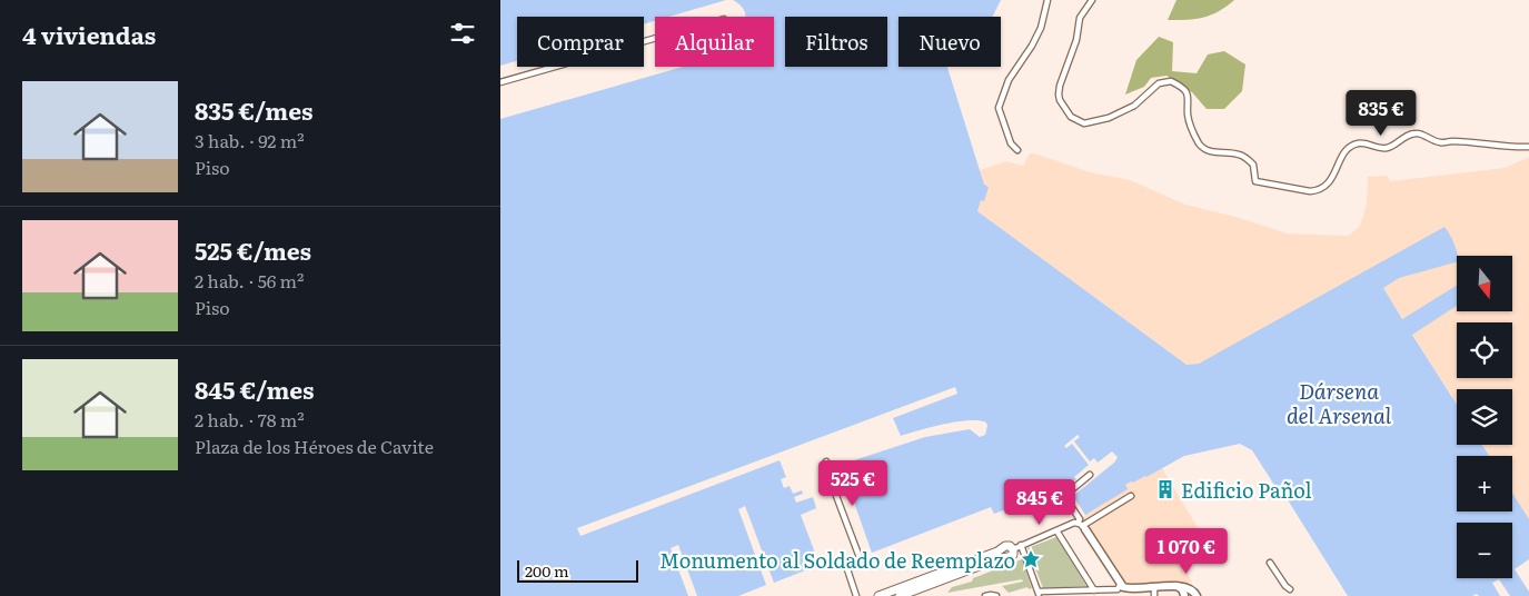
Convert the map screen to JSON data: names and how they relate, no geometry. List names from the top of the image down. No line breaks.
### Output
{"water":["Dársena del Arsenal"],"places":{"building":["Edificio Pañol"],"place":["Monumento al Soldado de Reemplazo"]},"scale_bar":"200 m","north":"bottom","page":{"heading":"4 viviendas","chip":["Comprar","Alquilar","Filtros","Nuevo"],"list":[{"name":"835 €/mes","note":"3 hab. · 92 m² · Piso"},{"name":"525 €/mes","note":"2 hab. · 56 m² · Piso"},{"name":"845 €/mes","note":"2 hab. · 78 m² · Plaza de los Héroes de Cavite"}],"price":["835 €","525 €","845 €","1 070 €"],"map_buttons":["+","−"],"scale":"200 m"}}
